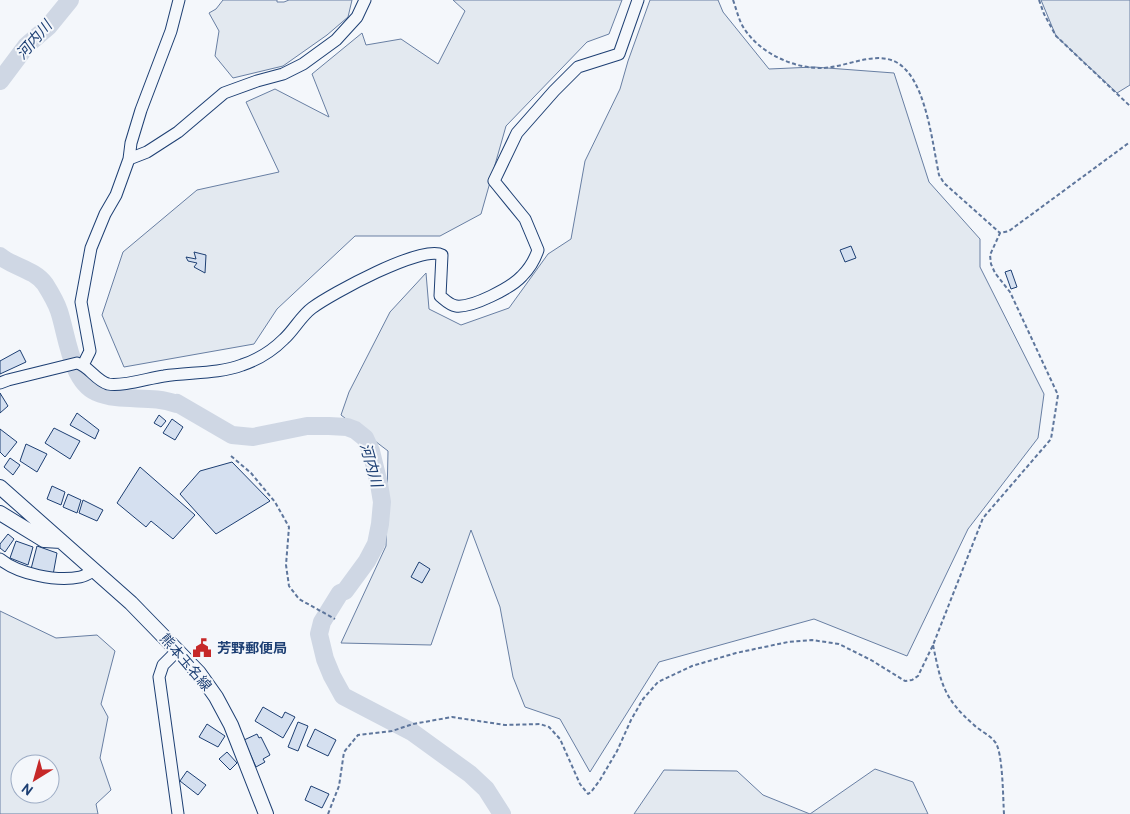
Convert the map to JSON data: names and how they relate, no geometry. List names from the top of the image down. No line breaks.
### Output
{"streets":{"main road":["熊本玉名線"]},"water":["河内川"],"places":{"public building":["芳野郵便局"]},"north":"bottom left"}
